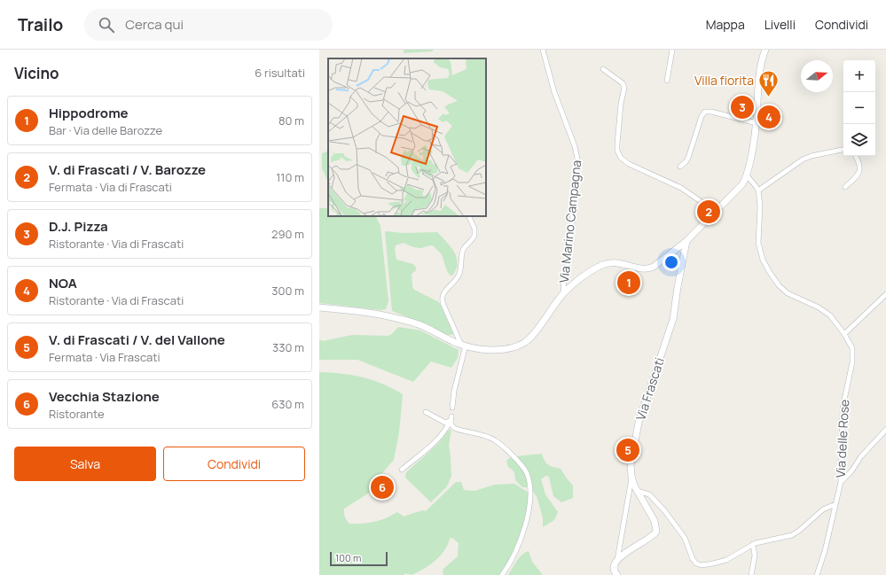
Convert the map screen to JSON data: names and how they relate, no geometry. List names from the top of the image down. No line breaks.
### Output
{"streets":{"main road":["Via Frascati"],"street":["Via Marino Campagna","Via delle Rose"]},"places":{"restaurant":["Villa fiorita"]},"scale_bar":"100 m","north":"right","page":{"header":"Trailo","search":"Cerca qui","nav":["Mappa","Livelli","Condividi"],"heading":["Vicino","6 risultati"],"map_buttons":["+","−"],"pins":["3","4","2","1","5","6"],"list":[{"mark":"1","name":"Hippodrome","note":"Bar · Via delle Barozze","value":"80 m"},{"mark":"2","name":"V. di Frascati / V. Barozze","note":"Fermata · Via di Frascati","value":"110 m"},{"mark":"3","name":"D.J. Pizza","note":"Ristorante · Via di Frascati","value":"290 m"},{"mark":"4","name":"NOA","note":"Ristorante · Via di Frascati","value":"300 m"},{"mark":"5","name":"V. di Frascati / V. del Vallone","note":"Fermata · Via Frascati","value":"330 m"},{"mark":"6","name":"Vecchia Stazione","note":"Ristorante","value":"630 m"}],"buttons":["Salva","Condividi"],"scale":"100 m"}}
